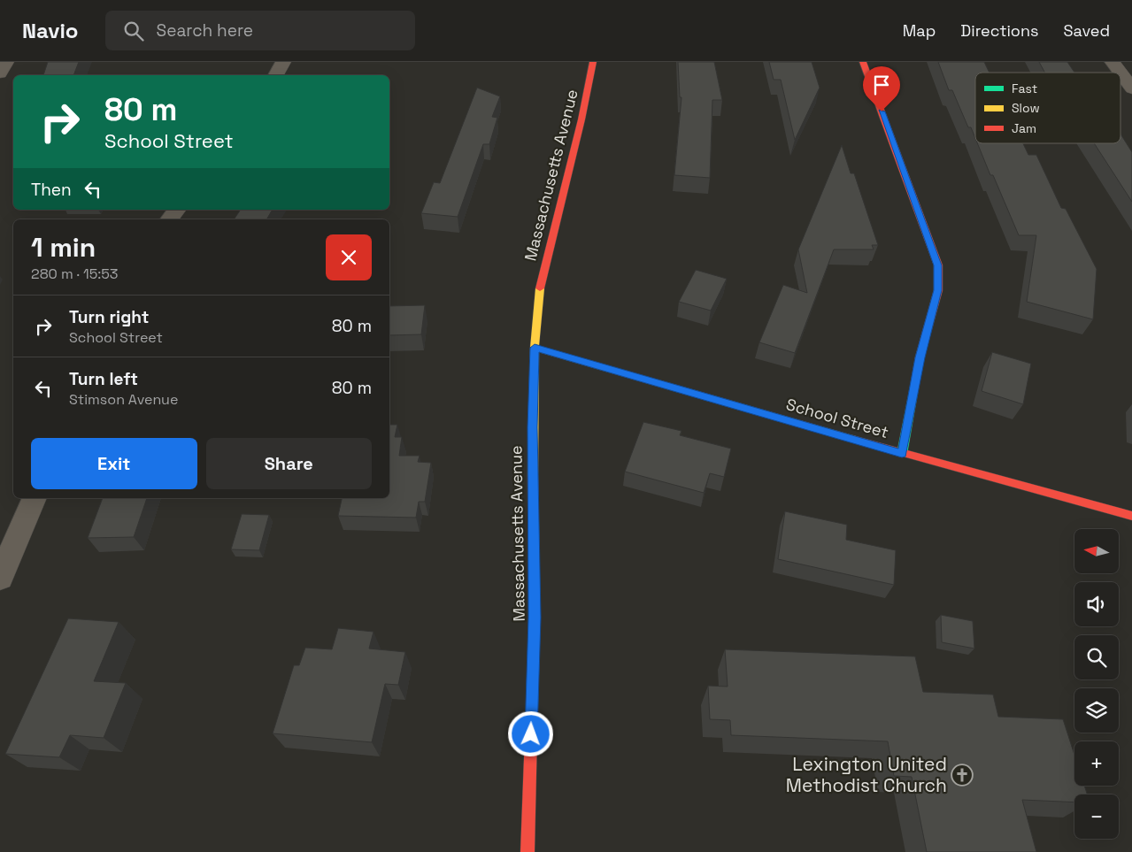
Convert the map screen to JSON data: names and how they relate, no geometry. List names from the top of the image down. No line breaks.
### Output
{"streets":{"street":["Massachusetts Avenue","School Street"]},"crossings":[["Massachusetts Avenue","School Street"]],"places":{"church":["Lexington United Methodist Church"]},"legend":["Fast","Slow","Jam"],"north":"left","page":{"header":"Navio","search":"Search here","nav":["Map","Directions","Saved"],"turn":["80 m","School Street"],"then":"Then","heading":["1 min","280 m · 15:53"],"list":[{"name":"Turn right","note":"School Street","value":"80 m"},{"name":"Turn left","note":"Stimson Avenue","value":"80 m"}],"buttons":["Exit","Share"],"map_buttons":["+","−"]}}
